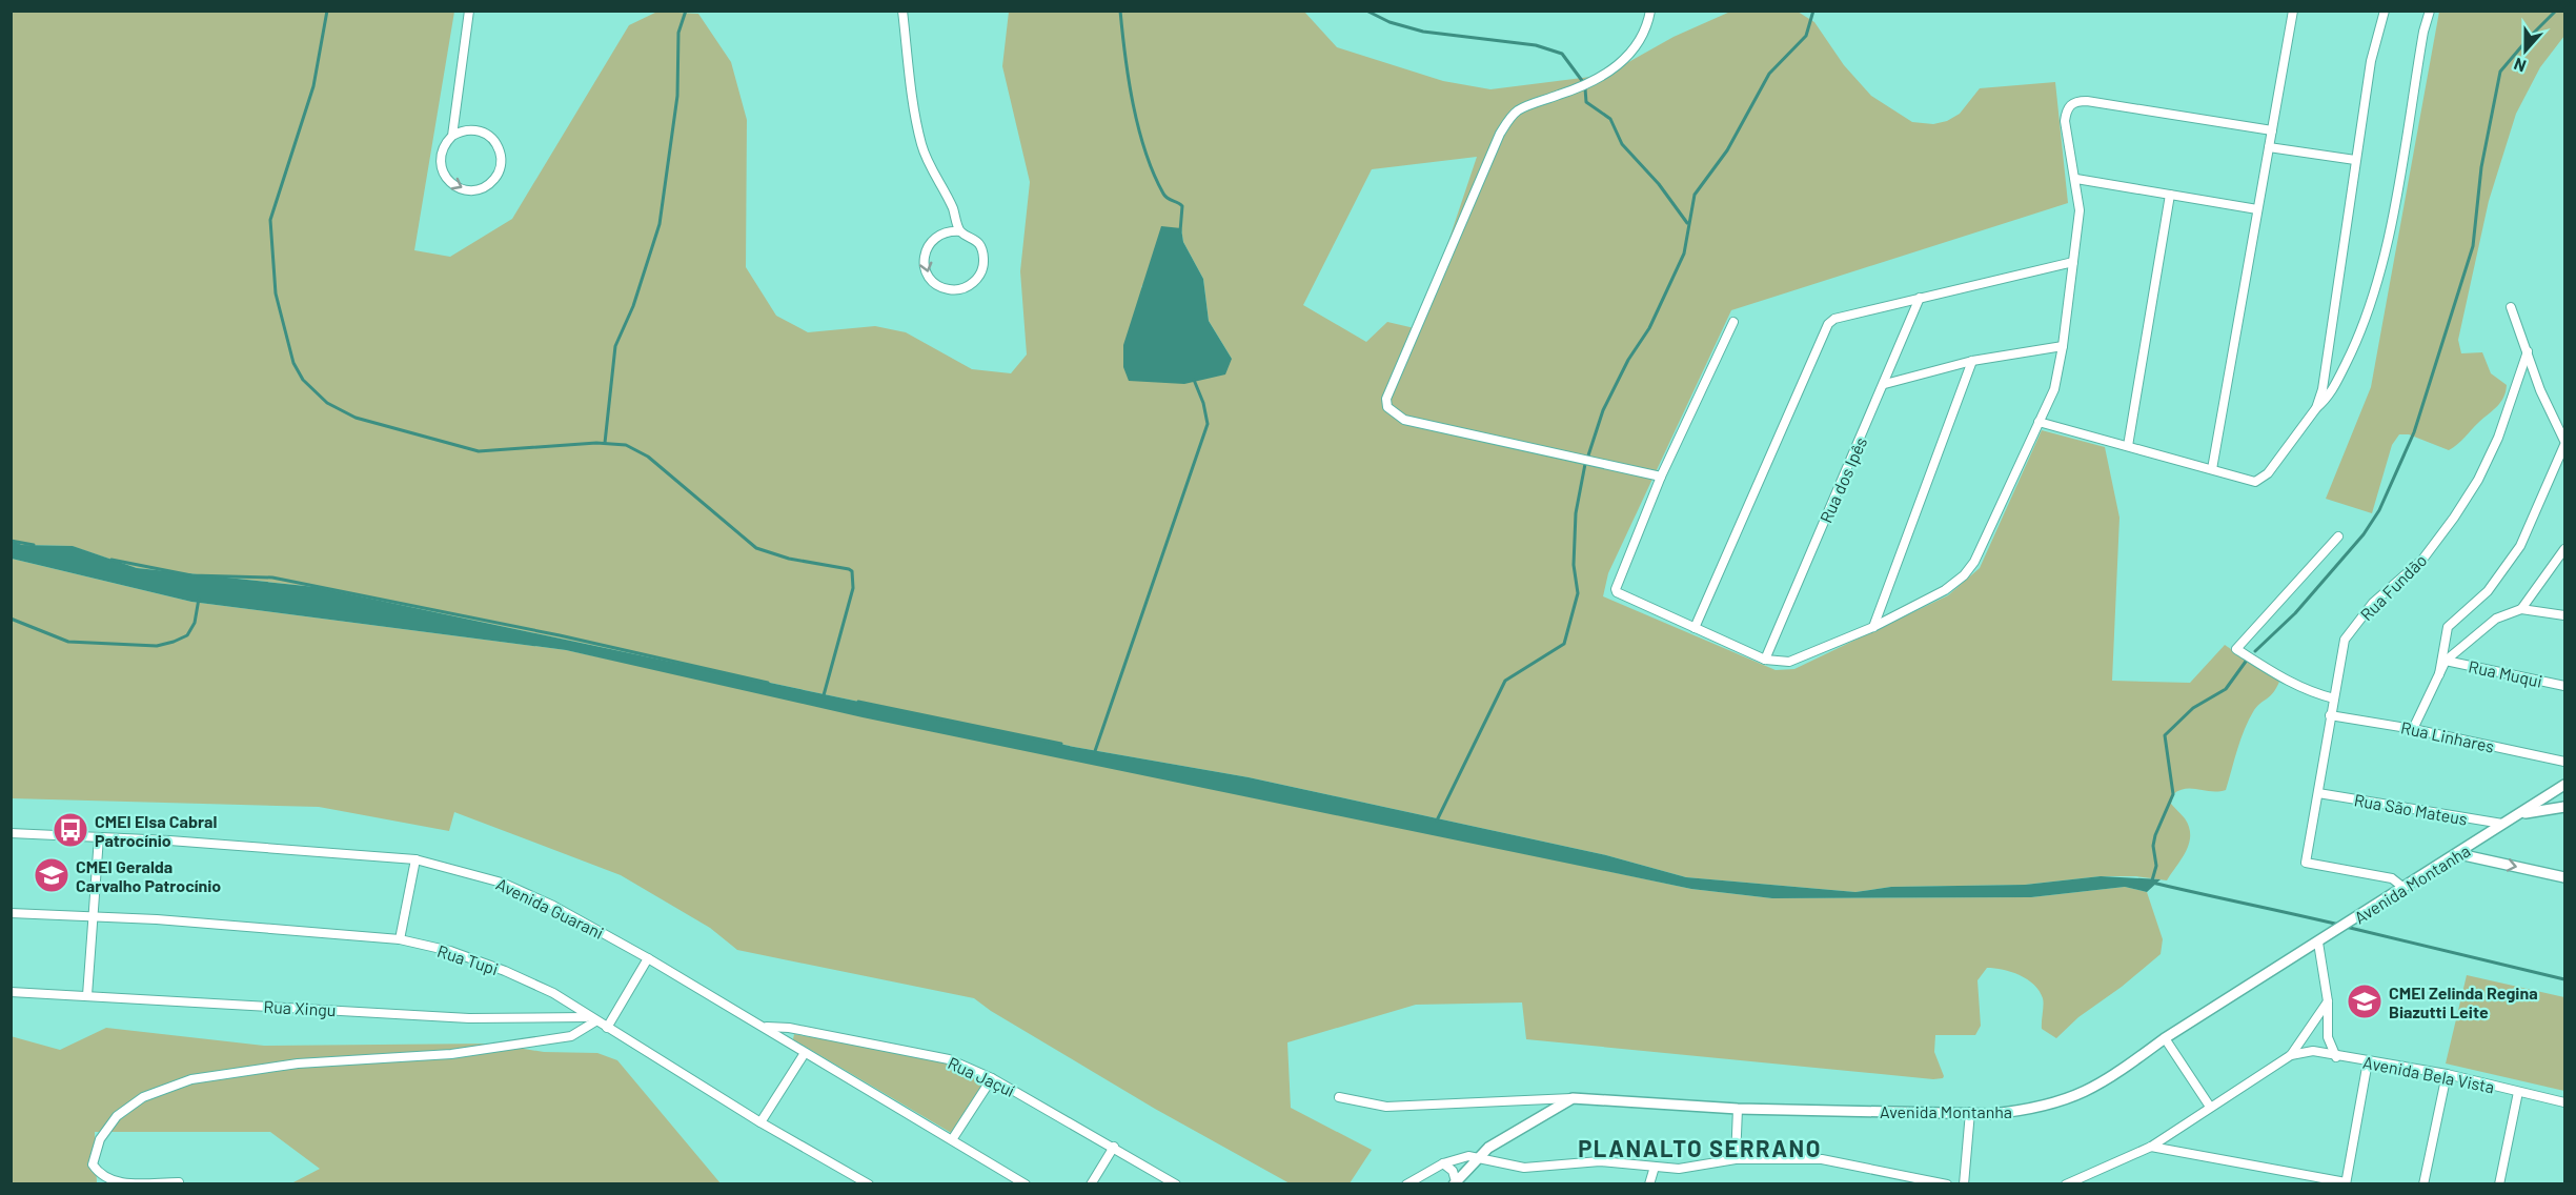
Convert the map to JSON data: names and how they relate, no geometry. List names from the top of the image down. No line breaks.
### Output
{"streets":{"street":["Rua dos Ipês","Rua Fundão","Rua Muqui","Rua Linhares","Rua São Mateus","Avenida Montanha","Avenida Guarani","Rua Tupi","Rua Xingu","Avenida Bela Vista","Rua Jaçuí"]},"crossings":[["Rua Fundão","Rua Linhares"],["Rua Fundão","Rua São Mateus"],["Rua Fundão","Avenida Montanha"],["Rua São Mateus","Avenida Montanha"],["Avenida Guarani","Rua Jaçuí"],["Rua Tupi","Rua Xingu"]],"districts":["PLANALTO SERRANO"],"places":{"bus stop":["CMEI Elsa Cabral Patrocínio"],"school or university":["CMEI Geralda Carvalho Patrocínio","CMEI Zelinda Regina Biazutti Leite"]},"north":"bottom"}
